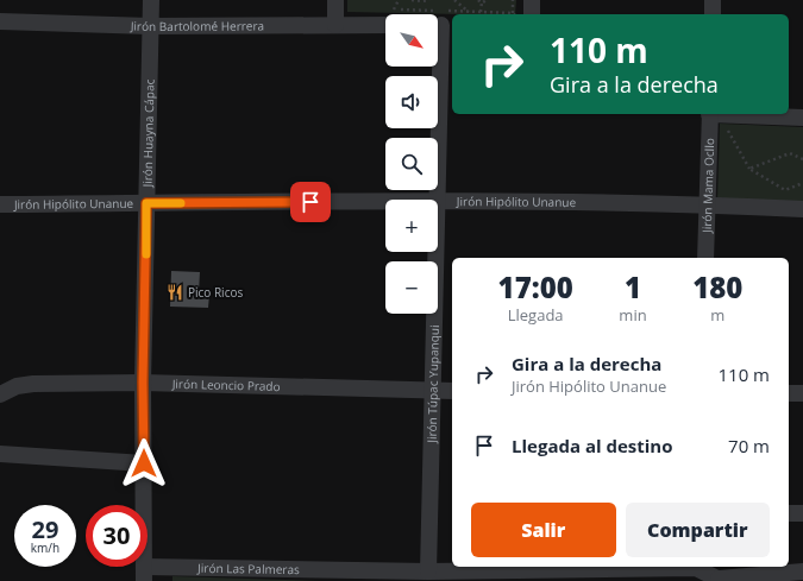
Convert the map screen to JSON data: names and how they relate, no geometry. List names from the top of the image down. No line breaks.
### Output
{"streets":{"street":["Jirón Bartolomé Herrera","Jirón Huayna Cápac","Jirón Mama Ocllo","Jirón Hipólito Unanue","Jirón Túpac Yupanqui","Jirón Leoncio Prado","Jirón Las Palmeras"]},"crossings":[["Jirón Bartolomé Herrera","Jirón Huayna Cápac"],["Jirón Huayna Cápac","Jirón Hipólito Unanue"],["Jirón Huayna Cápac","Jirón Leoncio Prado"],["Jirón Huayna Cápac","Jirón Las Palmeras"],["Jirón Mama Ocllo","Jirón Hipólito Unanue"],["Jirón Hipólito Unanue","Jirón Túpac Yupanqui"],["Jirón Túpac Yupanqui","Jirón Leoncio Prado"],["Jirón Túpac Yupanqui","Jirón Las Palmeras"]],"places":{"restaurant":["Pico Ricos"]},"north":"bottom right","page":{"map_buttons":["+","−"],"turn":["110 m","Gira a la derecha"],"eta":["17:00","Llegada","1","min","180","m"],"list":[{"name":"Gira a la derecha","note":"Jirón Hipólito Unanue","value":"110 m"},{"name":"Llegada al destino","value":"70 m"}],"buttons":["Salir","Compartir"],"speed":"29 km/h","limit":"30"}}
